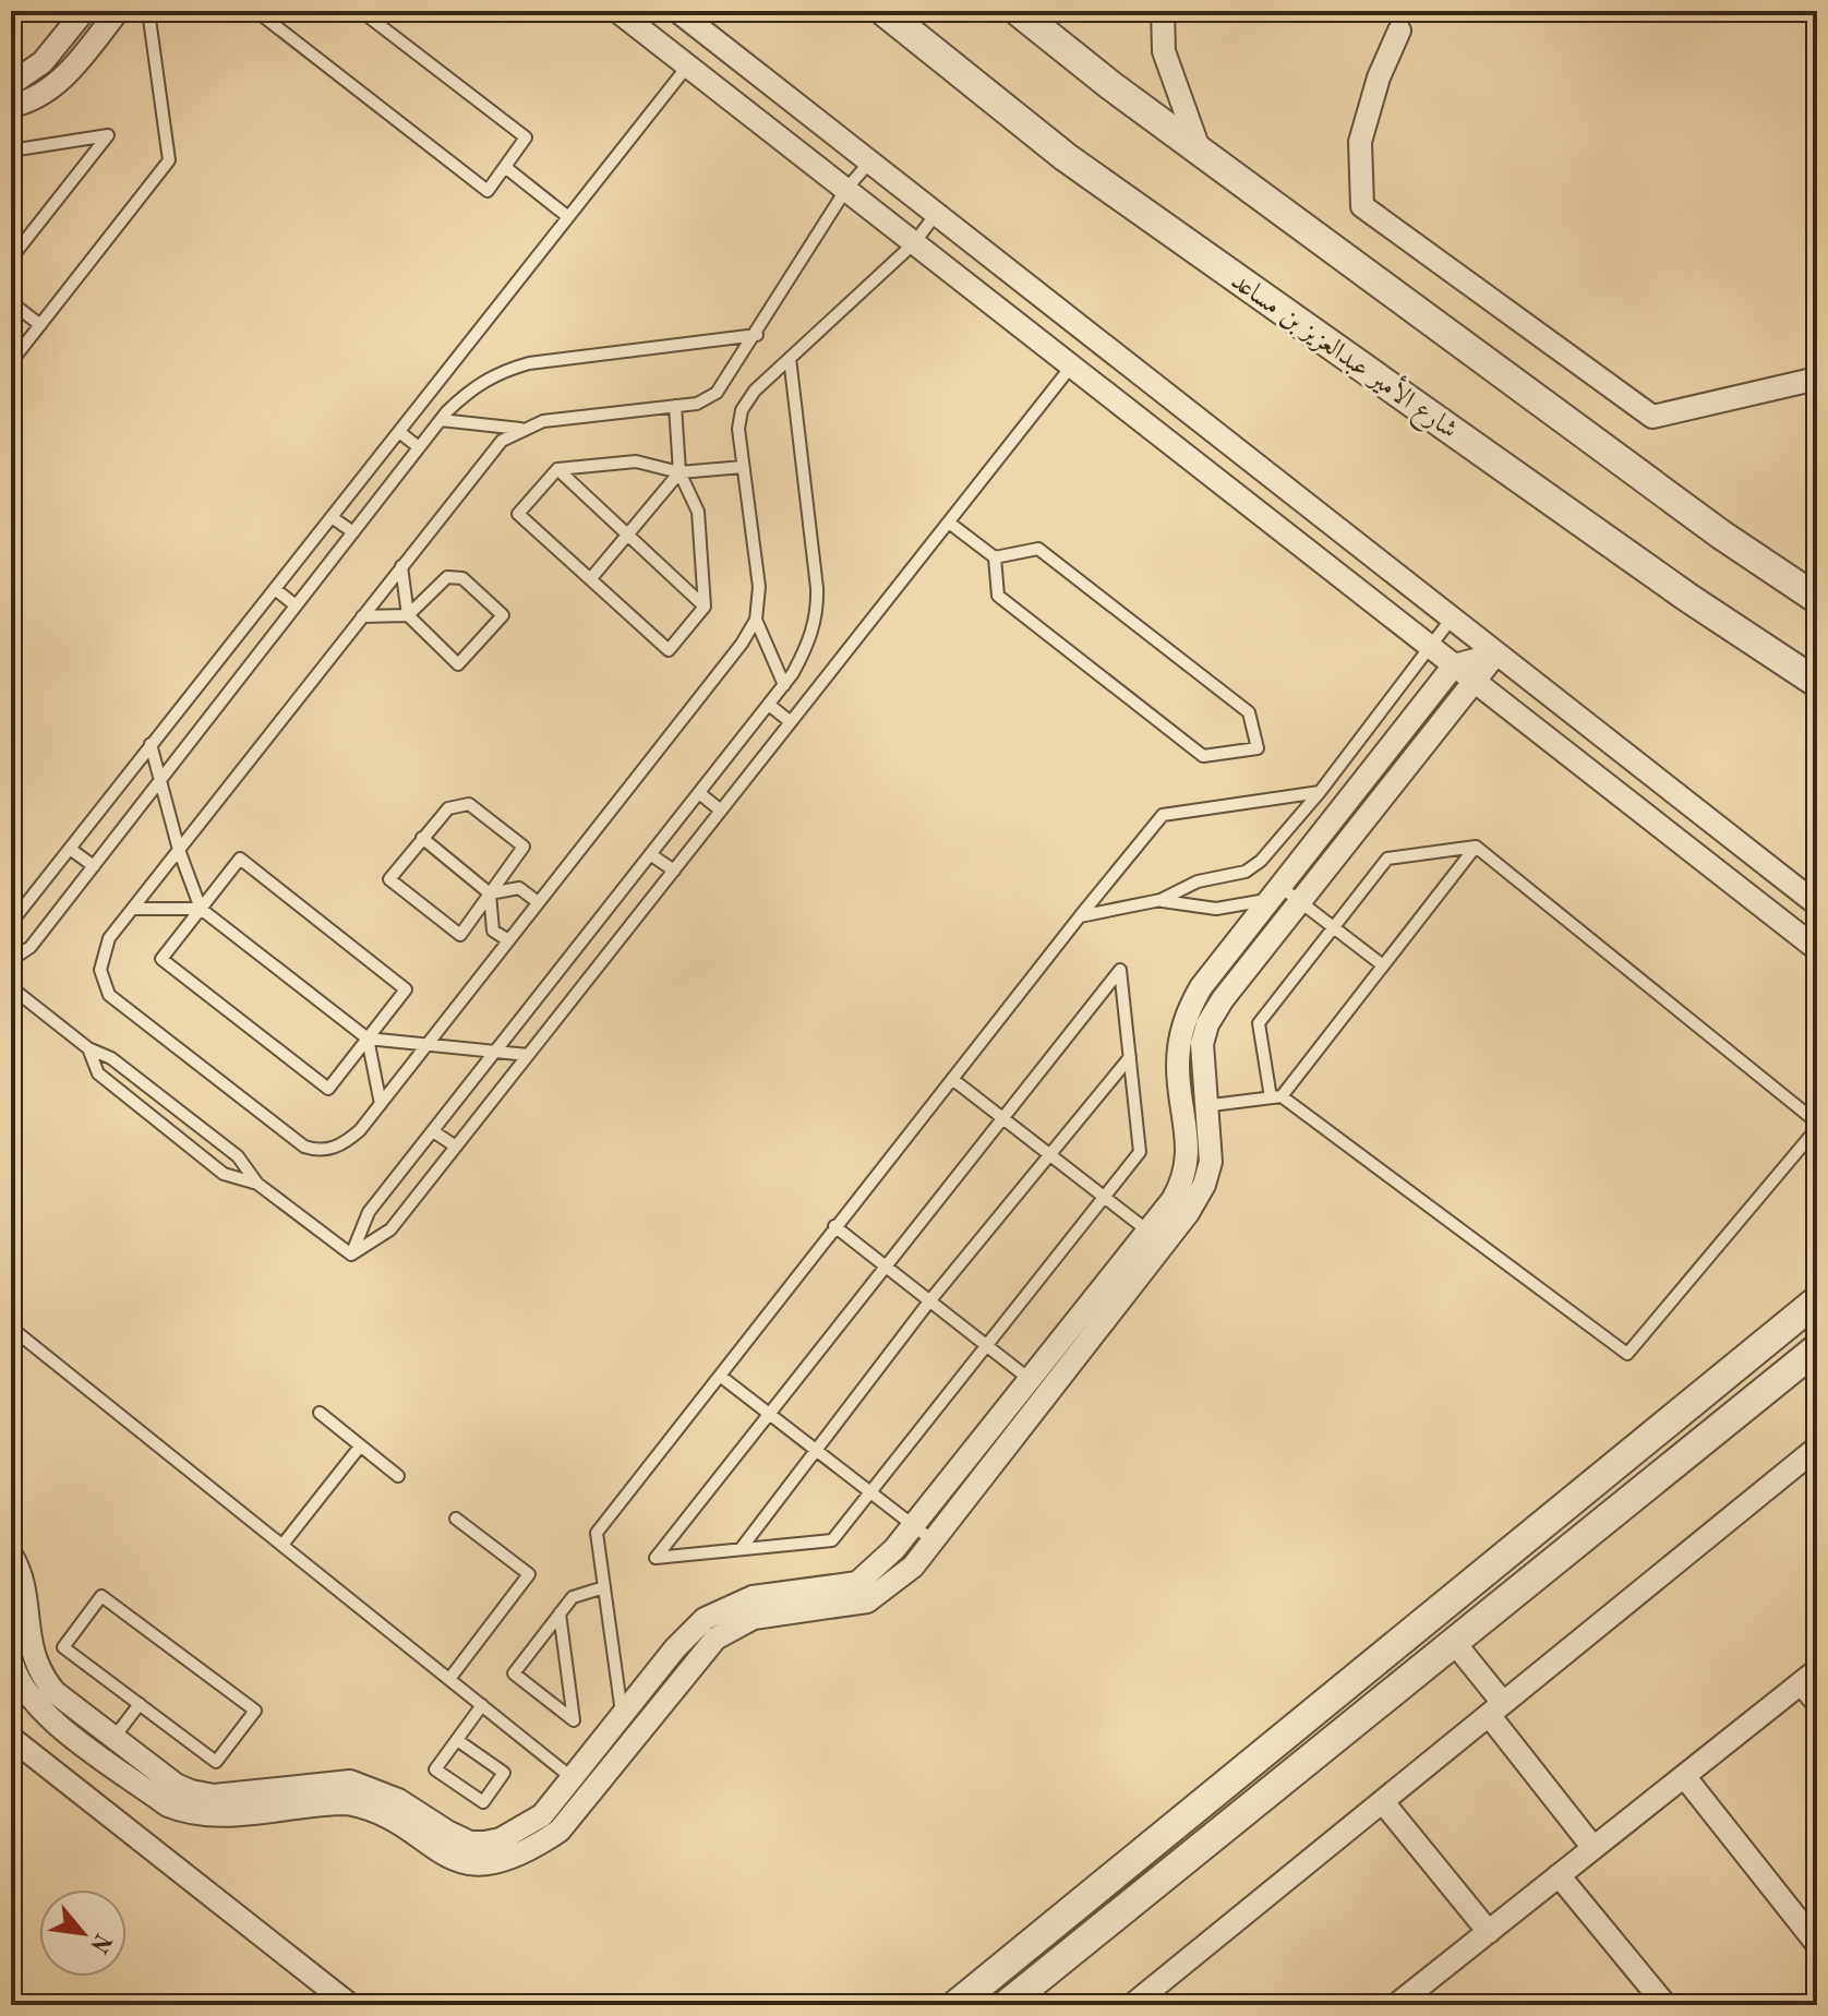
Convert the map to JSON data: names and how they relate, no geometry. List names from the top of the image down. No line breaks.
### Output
{"streets":{"street":["شارع الأمير عبدالعزيز بن مساعد"]},"north":"bottom right"}
